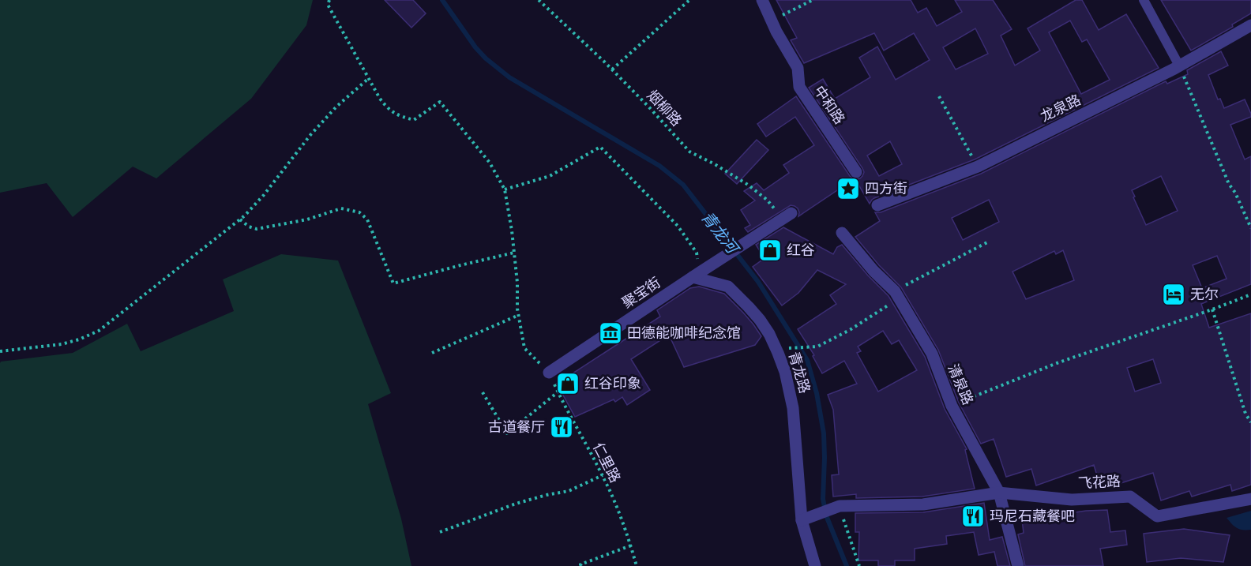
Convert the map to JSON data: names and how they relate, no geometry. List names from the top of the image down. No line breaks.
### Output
{"streets":{"street":["中和路","龙泉路","聚宝街","青龙路","清泉路","飞花路"],"path":["烟柳路","仁里路"]},"crossings":[["烟柳路","聚宝街"],["聚宝街","青龙路"],["聚宝街","仁里路"],["青龙路","飞花路"],["清泉路","飞花路"]],"water":["青龙河"],"places":{"place":["四方街"],"shop":["红谷","红谷印象"],"hotel":["无尔"],"museum":["田德能咖啡纪念馆"],"restaurant":["古道餐厅","玛尼石藏餐吧"]}}
